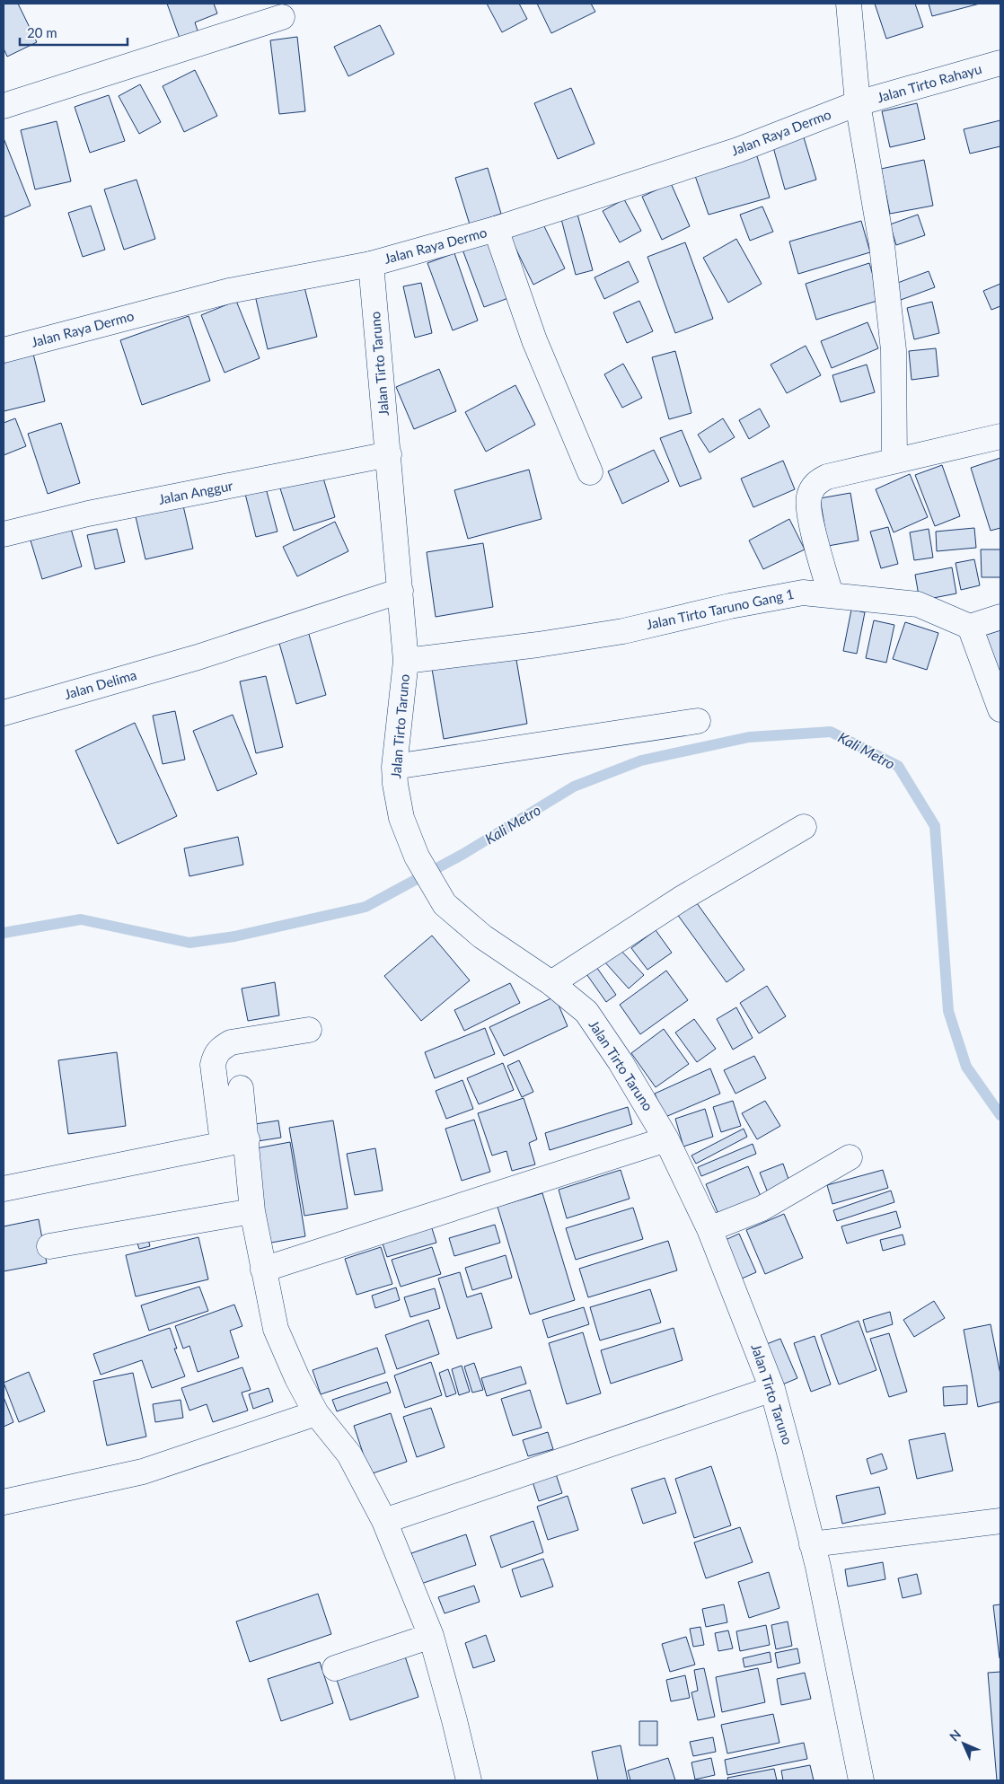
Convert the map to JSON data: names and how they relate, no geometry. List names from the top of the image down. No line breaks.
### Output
{"streets":{"street":["Jalan Tirto Rahayu","Jalan Raya Dermo","Jalan Tirto Taruno","Jalan Anggur","Jalan Tirto Taruno Gang 1","Jalan Delima"]},"crossings":[["Jalan Tirto Rahayu","Jalan Raya Dermo"],["Jalan Raya Dermo","Jalan Tirto Taruno"],["Jalan Tirto Taruno","Jalan Anggur"],["Jalan Tirto Taruno","Jalan Tirto Taruno Gang 1"],["Jalan Tirto Taruno","Jalan Delima"]],"water":["Kali Metro"],"scale_bar":"20 m","north":"top left"}
